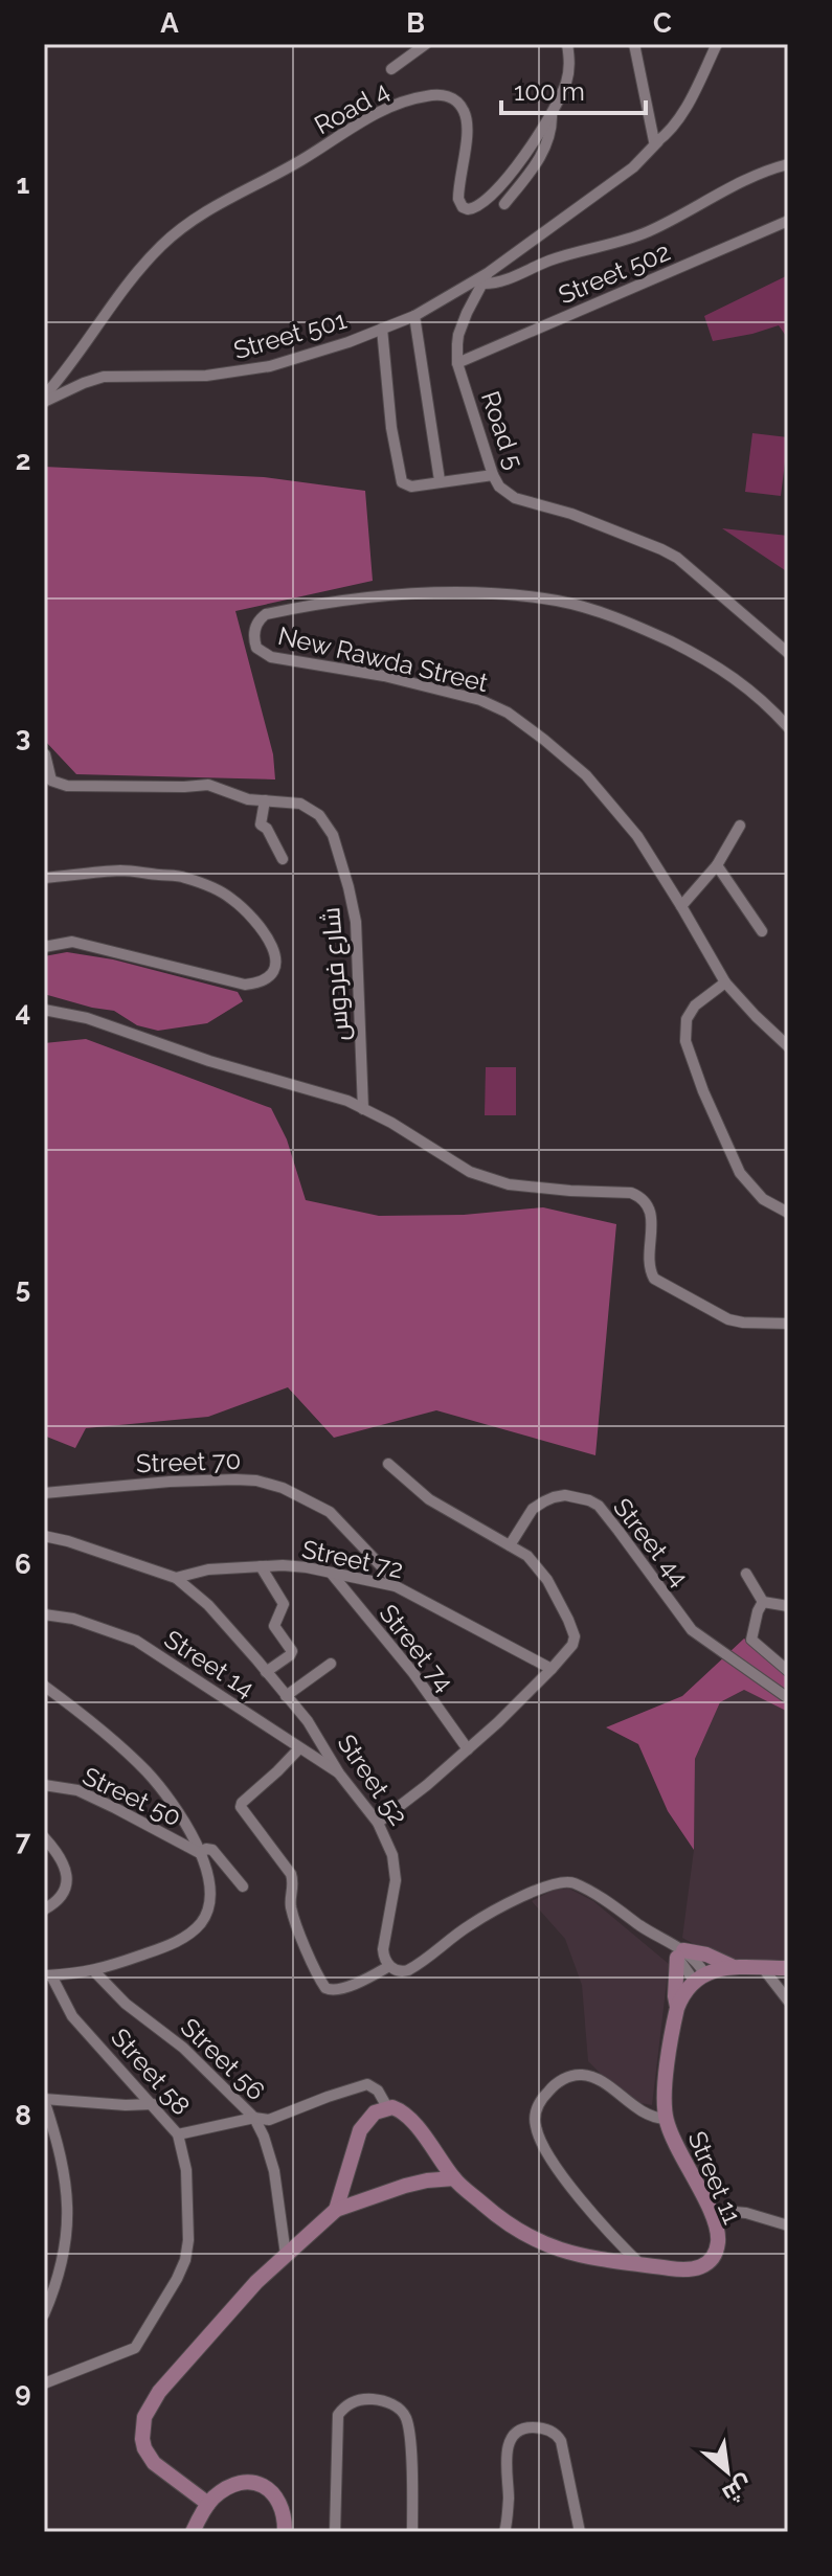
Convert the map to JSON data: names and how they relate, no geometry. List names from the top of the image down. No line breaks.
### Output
{"streets":{"street":["Road 4","Street 502","Street 501","Road 5","New Rawda Street","شارع فردوس","Street 70","Street 44","Street 72","Street 74","Street 14","Street 52","Street 50","Street 56","Street 58","Street 11"]},"crossings":[["Road 4","Street 501"],["Street 502","Street 501"],["Street 502","Road 5"],["Street 501","Road 5"],["Street 70","Street 72"],["Street 72","Street 74"],["Street 72","Street 52"],["Street 14","Street 52"],["Street 50","Street 58"],["Street 56","Street 58"]],"scale_bar":"100 m","north":"bottom right","grid":{"columns":["A","B","C"],"rows":["1","2","3","4","5","6","7","8","9"]}}
